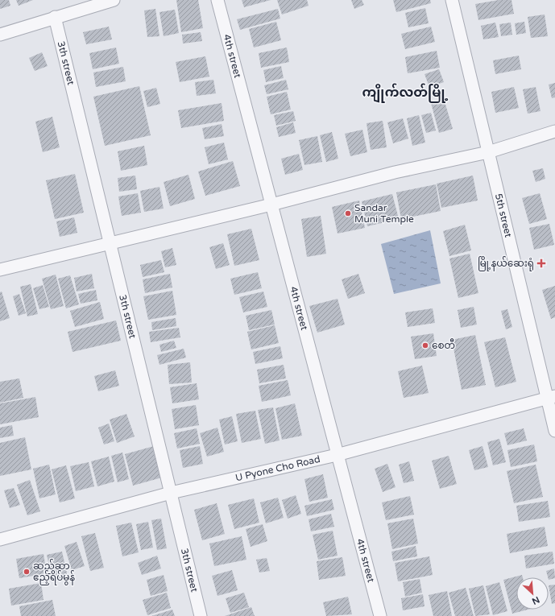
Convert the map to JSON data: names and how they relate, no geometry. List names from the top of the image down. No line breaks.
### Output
{"streets":{"street":["4th street","3th street","5th street","U Pyone Cho Road"]},"crossings":[["4th street","U Pyone Cho Road"],["3th street","U Pyone Cho Road"],["5th street","U Pyone Cho Road"]],"districts":["ကျိုက်လတ်မြို့"],"places":{"other":["Sandar Muni Temple","စေတီ","ဆည်ဆာ ဧည့်ရိပ်မွန်"],"health":["မြို့နယ်ဆေးရုံ"]},"north":"bottom right"}
